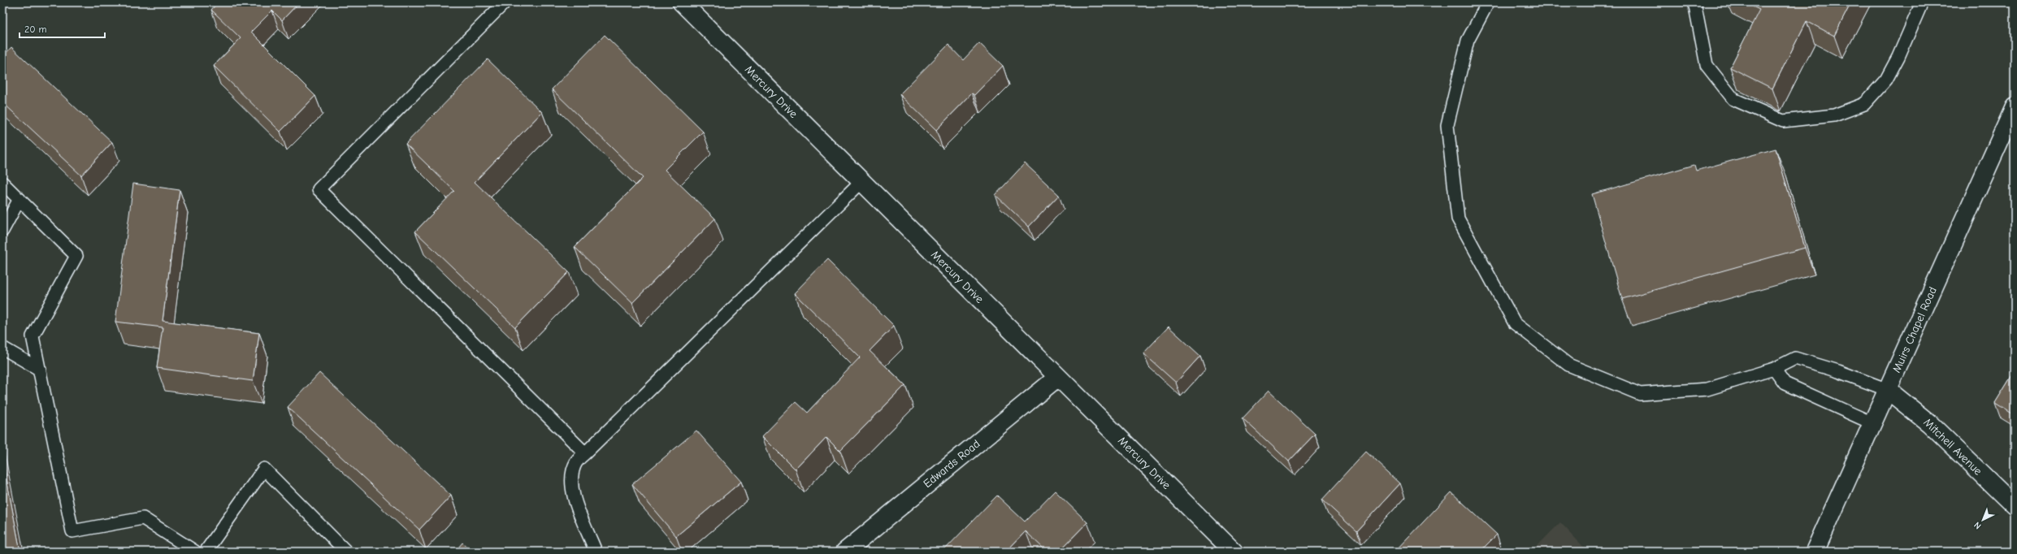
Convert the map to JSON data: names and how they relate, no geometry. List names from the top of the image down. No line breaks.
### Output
{"streets":{"street":["Mercury Drive","Muirs Chapel Road","Mitchell Avenue","Edwards Road"]},"crossings":[["Mercury Drive","Edwards Road"],["Muirs Chapel Road","Mitchell Avenue"]],"scale_bar":"20 m","north":"bottom left"}
